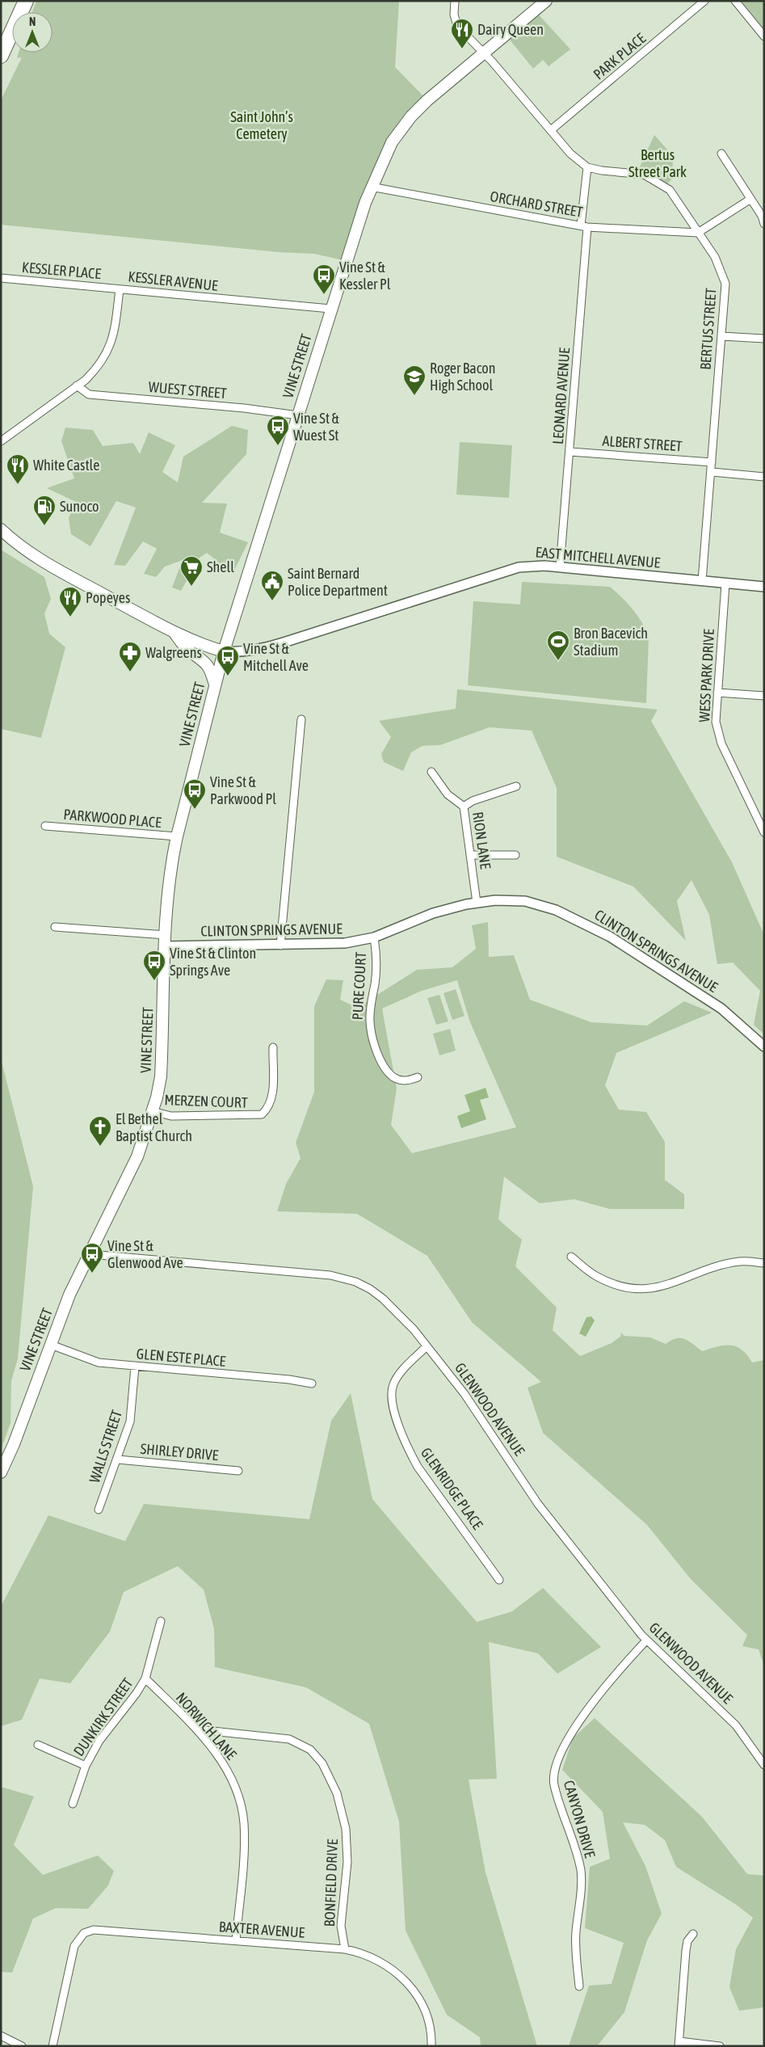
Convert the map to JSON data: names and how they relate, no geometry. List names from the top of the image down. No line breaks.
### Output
{"streets":{"main road":["VINE STREET"],"street":["PARK PLACE","ORCHARD STREET","KESSLER PLACE","KESSLER AVENUE","BERTUS STREET","WUEST STREET","LEONARD AVENUE","ALBERT STREET","EAST MITCHELL AVENUE","WESS PARK DRIVE","PARKWOOD PLACE","RION LANE","CLINTON SPRINGS AVENUE","PURE COURT","MERZEN COURT","GLEN ESTE PLACE","GLENWOOD AVENUE","WALLS STREET","SHIRLEY DRIVE","GLENRIDGE PLACE","DUNKIRK STREET","NORWICH LANE","CANYON DRIVE","BONFIELD DRIVE","BAXTER AVENUE"]},"crossings":[["PARK PLACE","BERTUS STREET"],["ORCHARD STREET","BERTUS STREET"],["ORCHARD STREET","VINE STREET"],["ORCHARD STREET","LEONARD AVENUE"],["KESSLER PLACE","KESSLER AVENUE"],["KESSLER AVENUE","VINE STREET"],["KESSLER AVENUE","WUEST STREET"],["BERTUS STREET","VINE STREET"],["BERTUS STREET","LEONARD AVENUE"],["BERTUS STREET","ALBERT STREET"],["BERTUS STREET","EAST MITCHELL AVENUE"],["VINE STREET","WUEST STREET"],["VINE STREET","EAST MITCHELL AVENUE"],["VINE STREET","PARKWOOD PLACE"],["VINE STREET","CLINTON SPRINGS AVENUE"],["VINE STREET","MERZEN COURT"],["VINE STREET","GLEN ESTE PLACE"],["VINE STREET","GLENWOOD AVENUE"],["LEONARD AVENUE","ALBERT STREET"],["LEONARD AVENUE","EAST MITCHELL AVENUE"],["EAST MITCHELL AVENUE","WESS PARK DRIVE"],["RION LANE","CLINTON SPRINGS AVENUE"],["CLINTON SPRINGS AVENUE","PURE COURT"],["GLEN ESTE PLACE","WALLS STREET"],["GLENWOOD AVENUE","GLENRIDGE PLACE"],["GLENWOOD AVENUE","CANYON DRIVE"],["WALLS STREET","SHIRLEY DRIVE"],["DUNKIRK STREET","NORWICH LANE"],["NORWICH LANE","BONFIELD DRIVE"],["NORWICH LANE","BAXTER AVENUE"],["BONFIELD DRIVE","BAXTER AVENUE"]],"parks":["Saint John’s Cemetery","Bertus Street Park"],"places":{"restaurant":["Dairy Queen","White Castle","Popeyes"],"bus stop":["Vine St & Kessler Pl","Vine St & Wuest St","Vine St & Mitchell Ave","Vine St & Parkwood Pl","Vine St & Clinton Springs Ave","Vine St & Glenwood Ave"],"school or university":["Roger Bacon High School"],"fuel station":["Sunoco"],"supermarket":["Shell"],"public building":["Saint Bernard Police Department"],"sports":["Bron Bacevich Stadium"],"pharmacy":["Walgreens"],"church":["El Bethel Baptist Church"]},"north":"top"}
